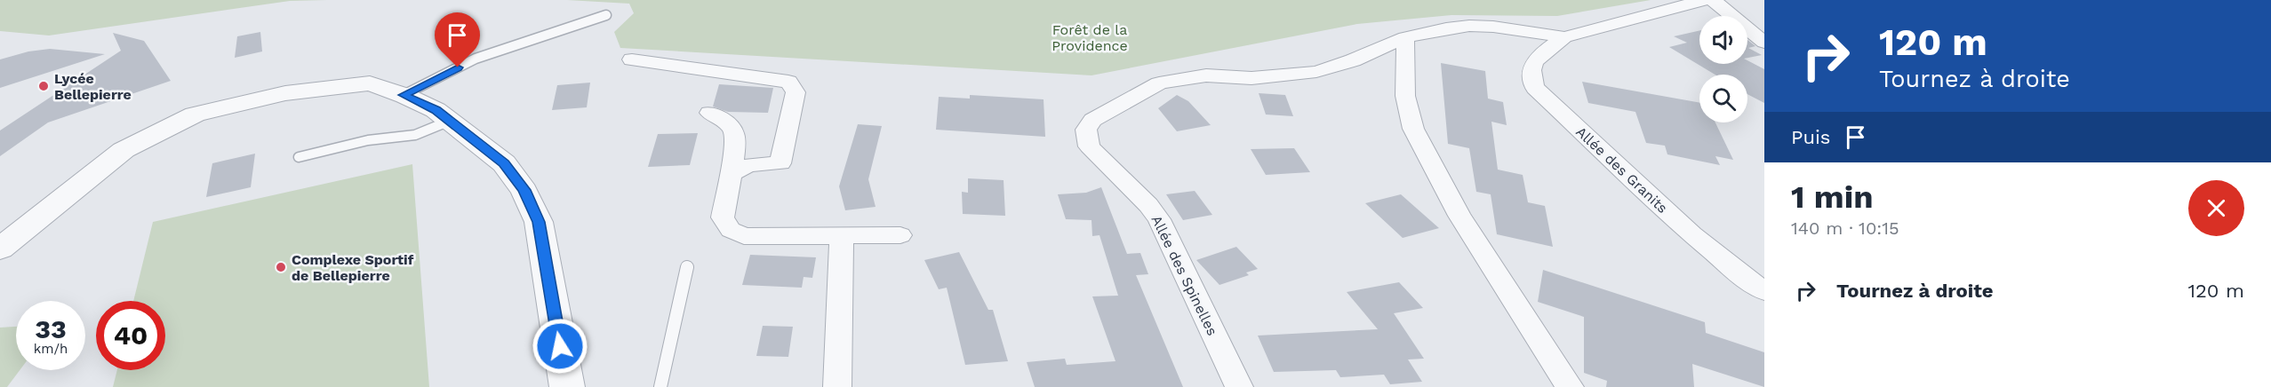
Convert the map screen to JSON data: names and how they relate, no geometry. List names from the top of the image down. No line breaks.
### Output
{"streets":{"street":["Allée des Granits","Allée des Spinelles"]},"crossings":[["Allée des Granits","Allée des Spinelles"]],"parks":["Forêt de la Providence"],"places":["Lycée Bellepierre","Complexe Sportif de Bellepierre"],"page":{"turn":["120 m","Tournez à droite"],"then":"Puis","heading":["1 min","140 m · 10:15"],"list":[{"name":"Tournez à droite","value":"120 m"}],"speed":"33 km/h","limit":"40"}}
